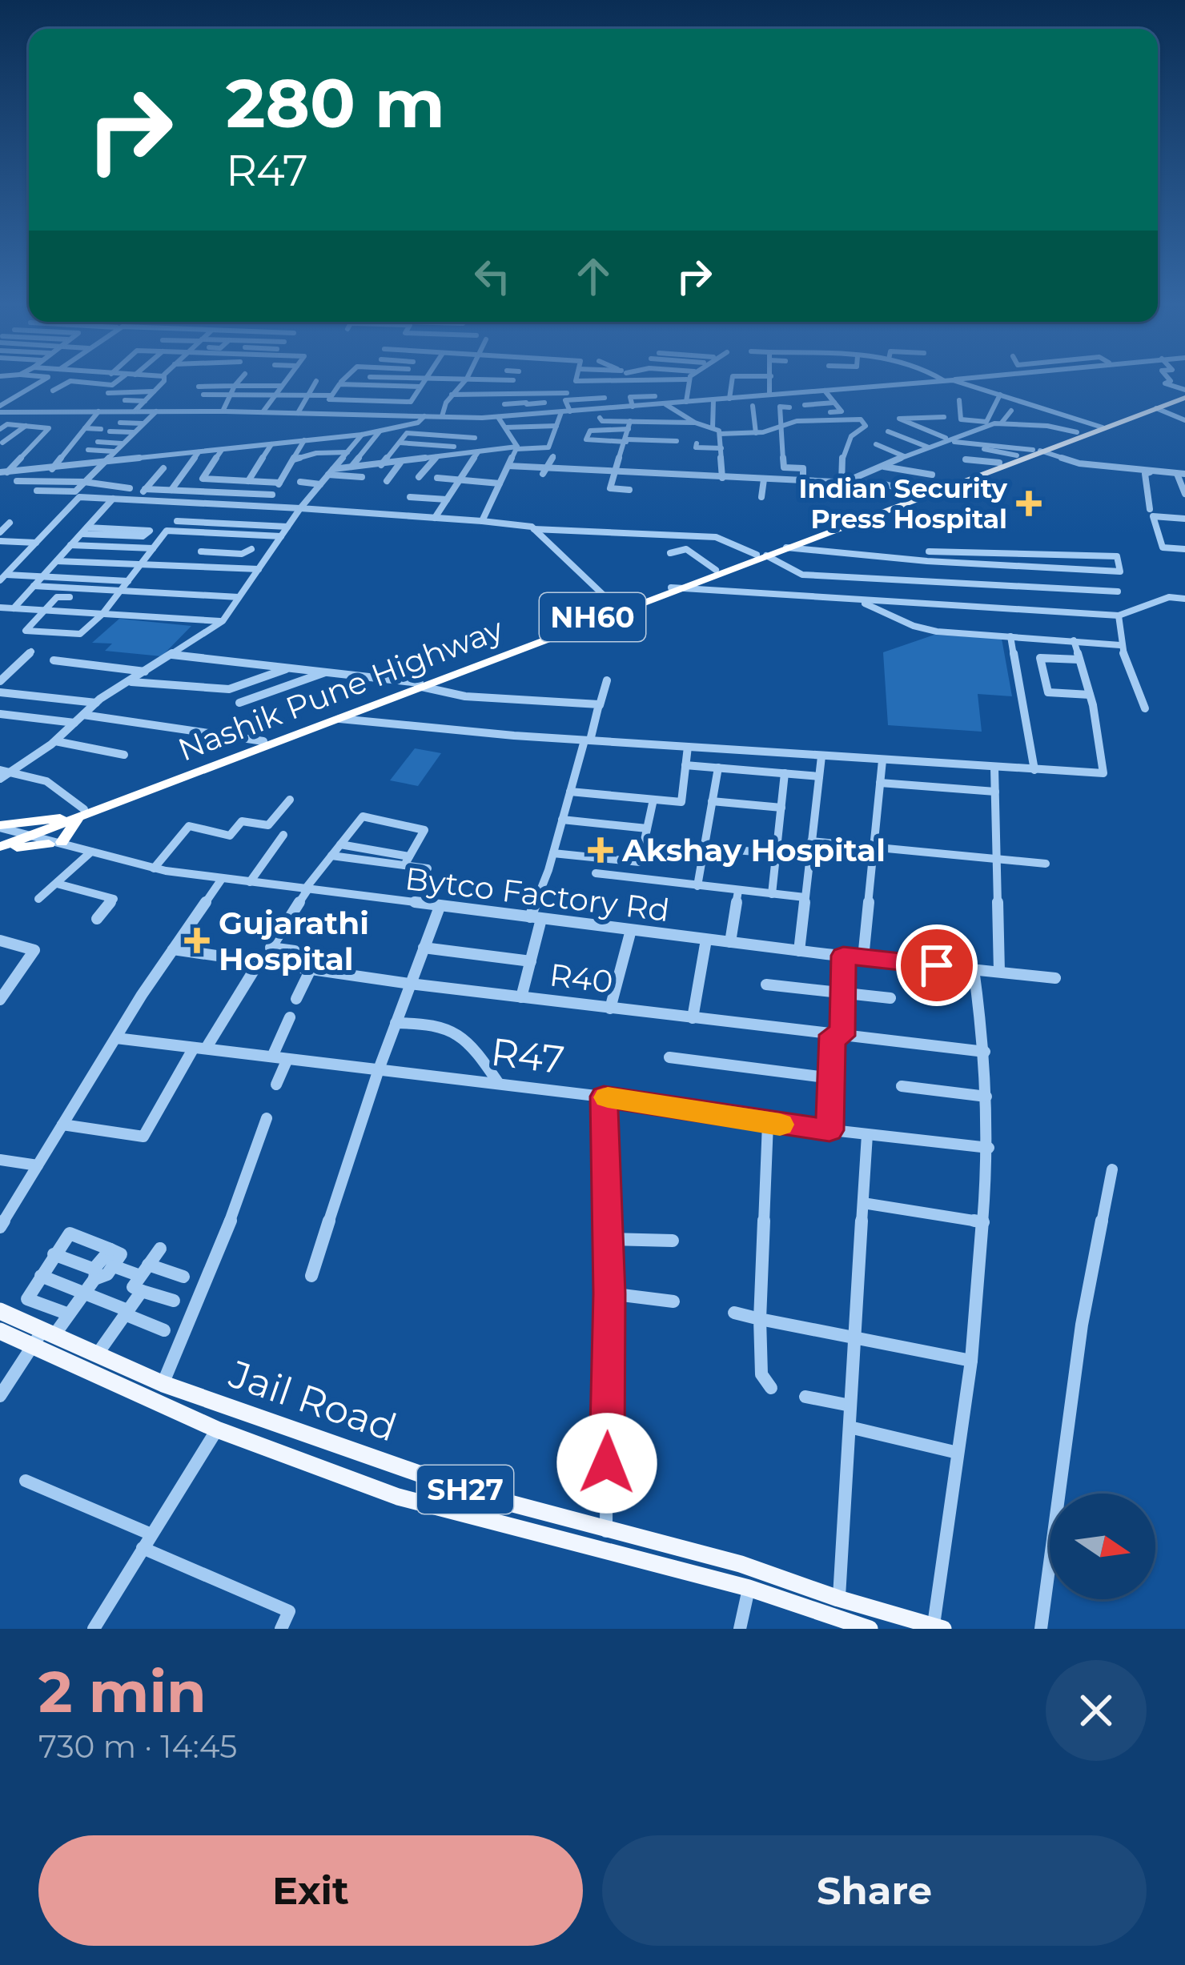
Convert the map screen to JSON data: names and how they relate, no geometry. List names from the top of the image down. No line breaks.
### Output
{"streets":{"highway":["NH60","Nashik Pune Highway"],"main road":["Jail Road","SH27"],"street":["Bytco Factory Rd","R40","R47"]},"crossings":[["Nashik Pune Highway","Bytco Factory Rd"]],"places":{"health":["Indian Security Press Hospital","Akshay Hospital","Gujarathi Hospital"]},"north":"right","page":{"turn":["280 m","R47"],"heading":["2 min","730 m · 14:45"],"buttons":["Exit","Share"]}}
